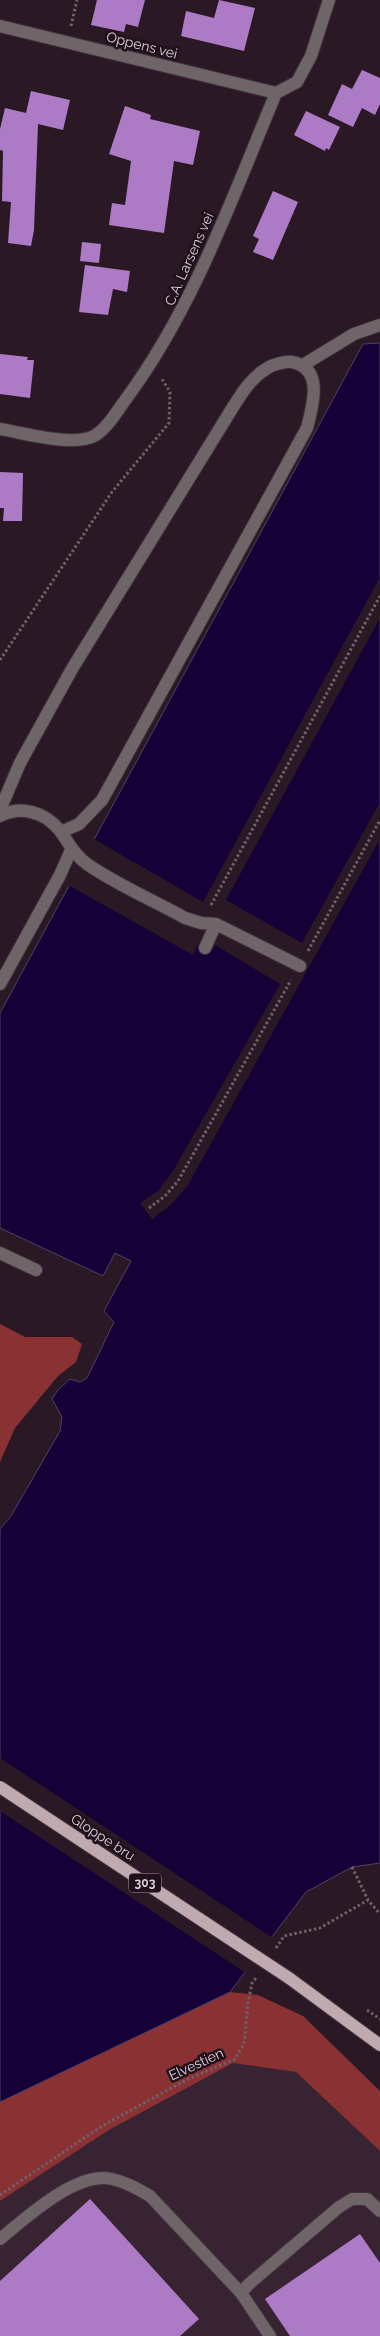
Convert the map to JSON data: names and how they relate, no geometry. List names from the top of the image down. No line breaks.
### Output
{"streets":{"main road":["Gloppe bru","303"],"street":["Oppens vei","C.A. Larsens vei"],"path":["Elvestien"]},"crossings":[["Oppens vei","C.A. Larsens vei"]]}
